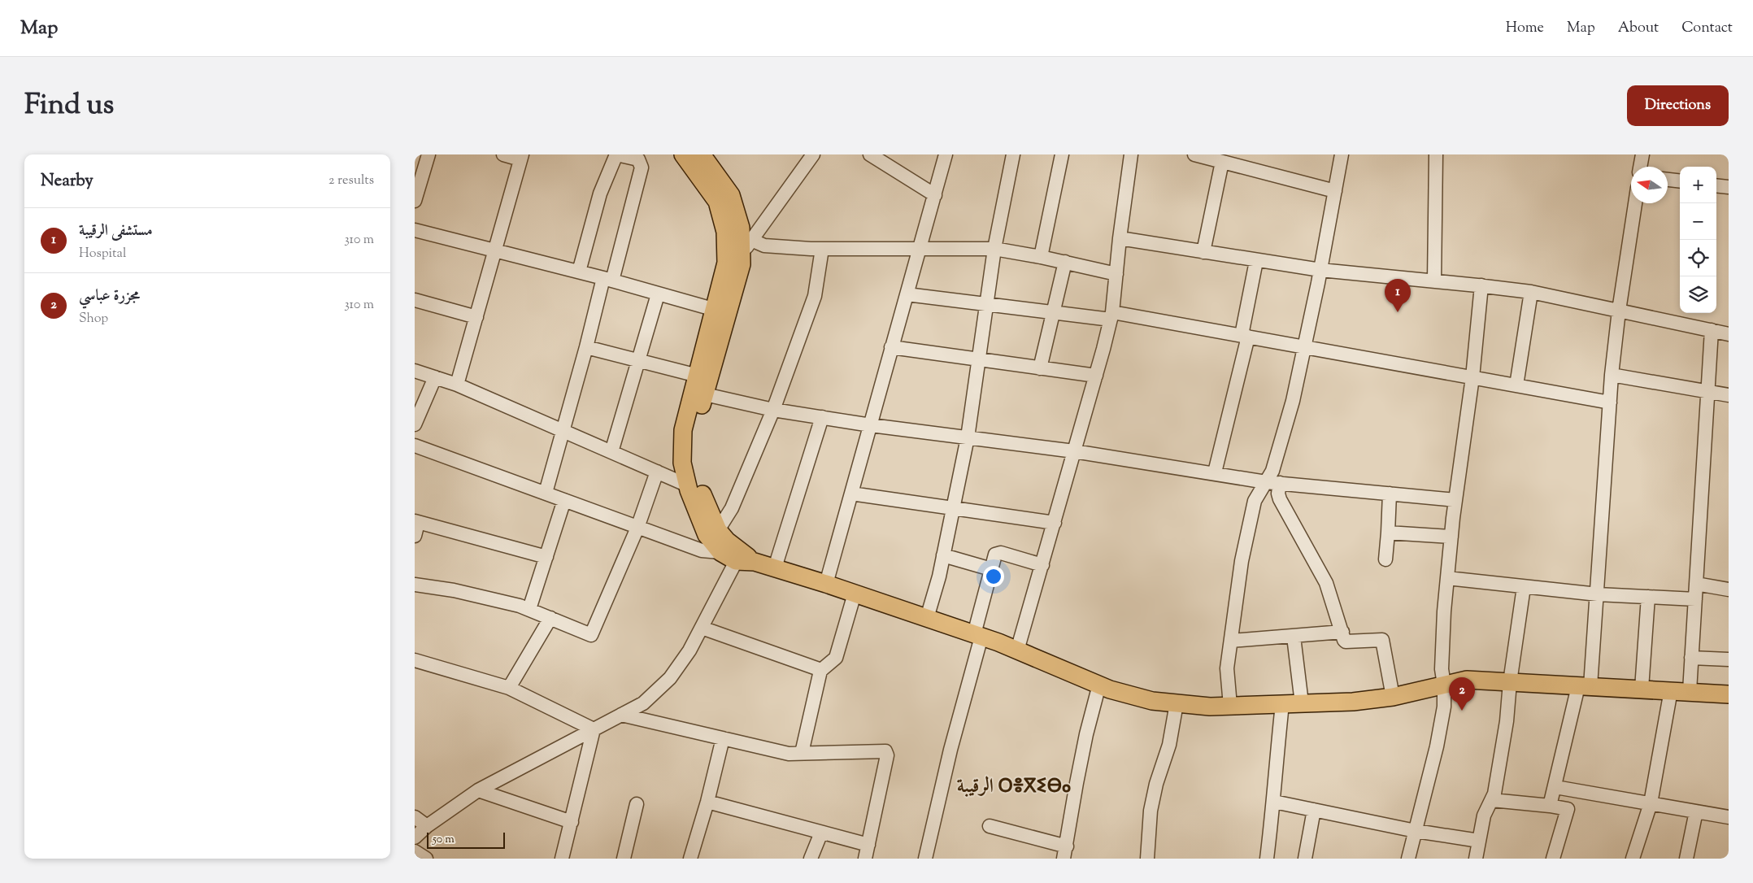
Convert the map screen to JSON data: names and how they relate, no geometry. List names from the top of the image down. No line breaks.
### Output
{"districts":["الرقيبة ⵔⴻⴳⵉⴱⴰ"],"scale_bar":"50 m","north":"left","page":{"header":"Map","nav":["Home","Map","About","Contact"],"title":"Find us","buttons":"Directions","heading":["Nearby","2 results"],"map_buttons":["+","−"],"list":[{"mark":"1","name":"مستشفى الرقيبة","note":"Hospital","value":"310 m"},{"mark":"2","name":"مجزرة عباسي","note":"Shop","value":"310 m"}],"pins":["1","2"],"scale":"50 m"}}
